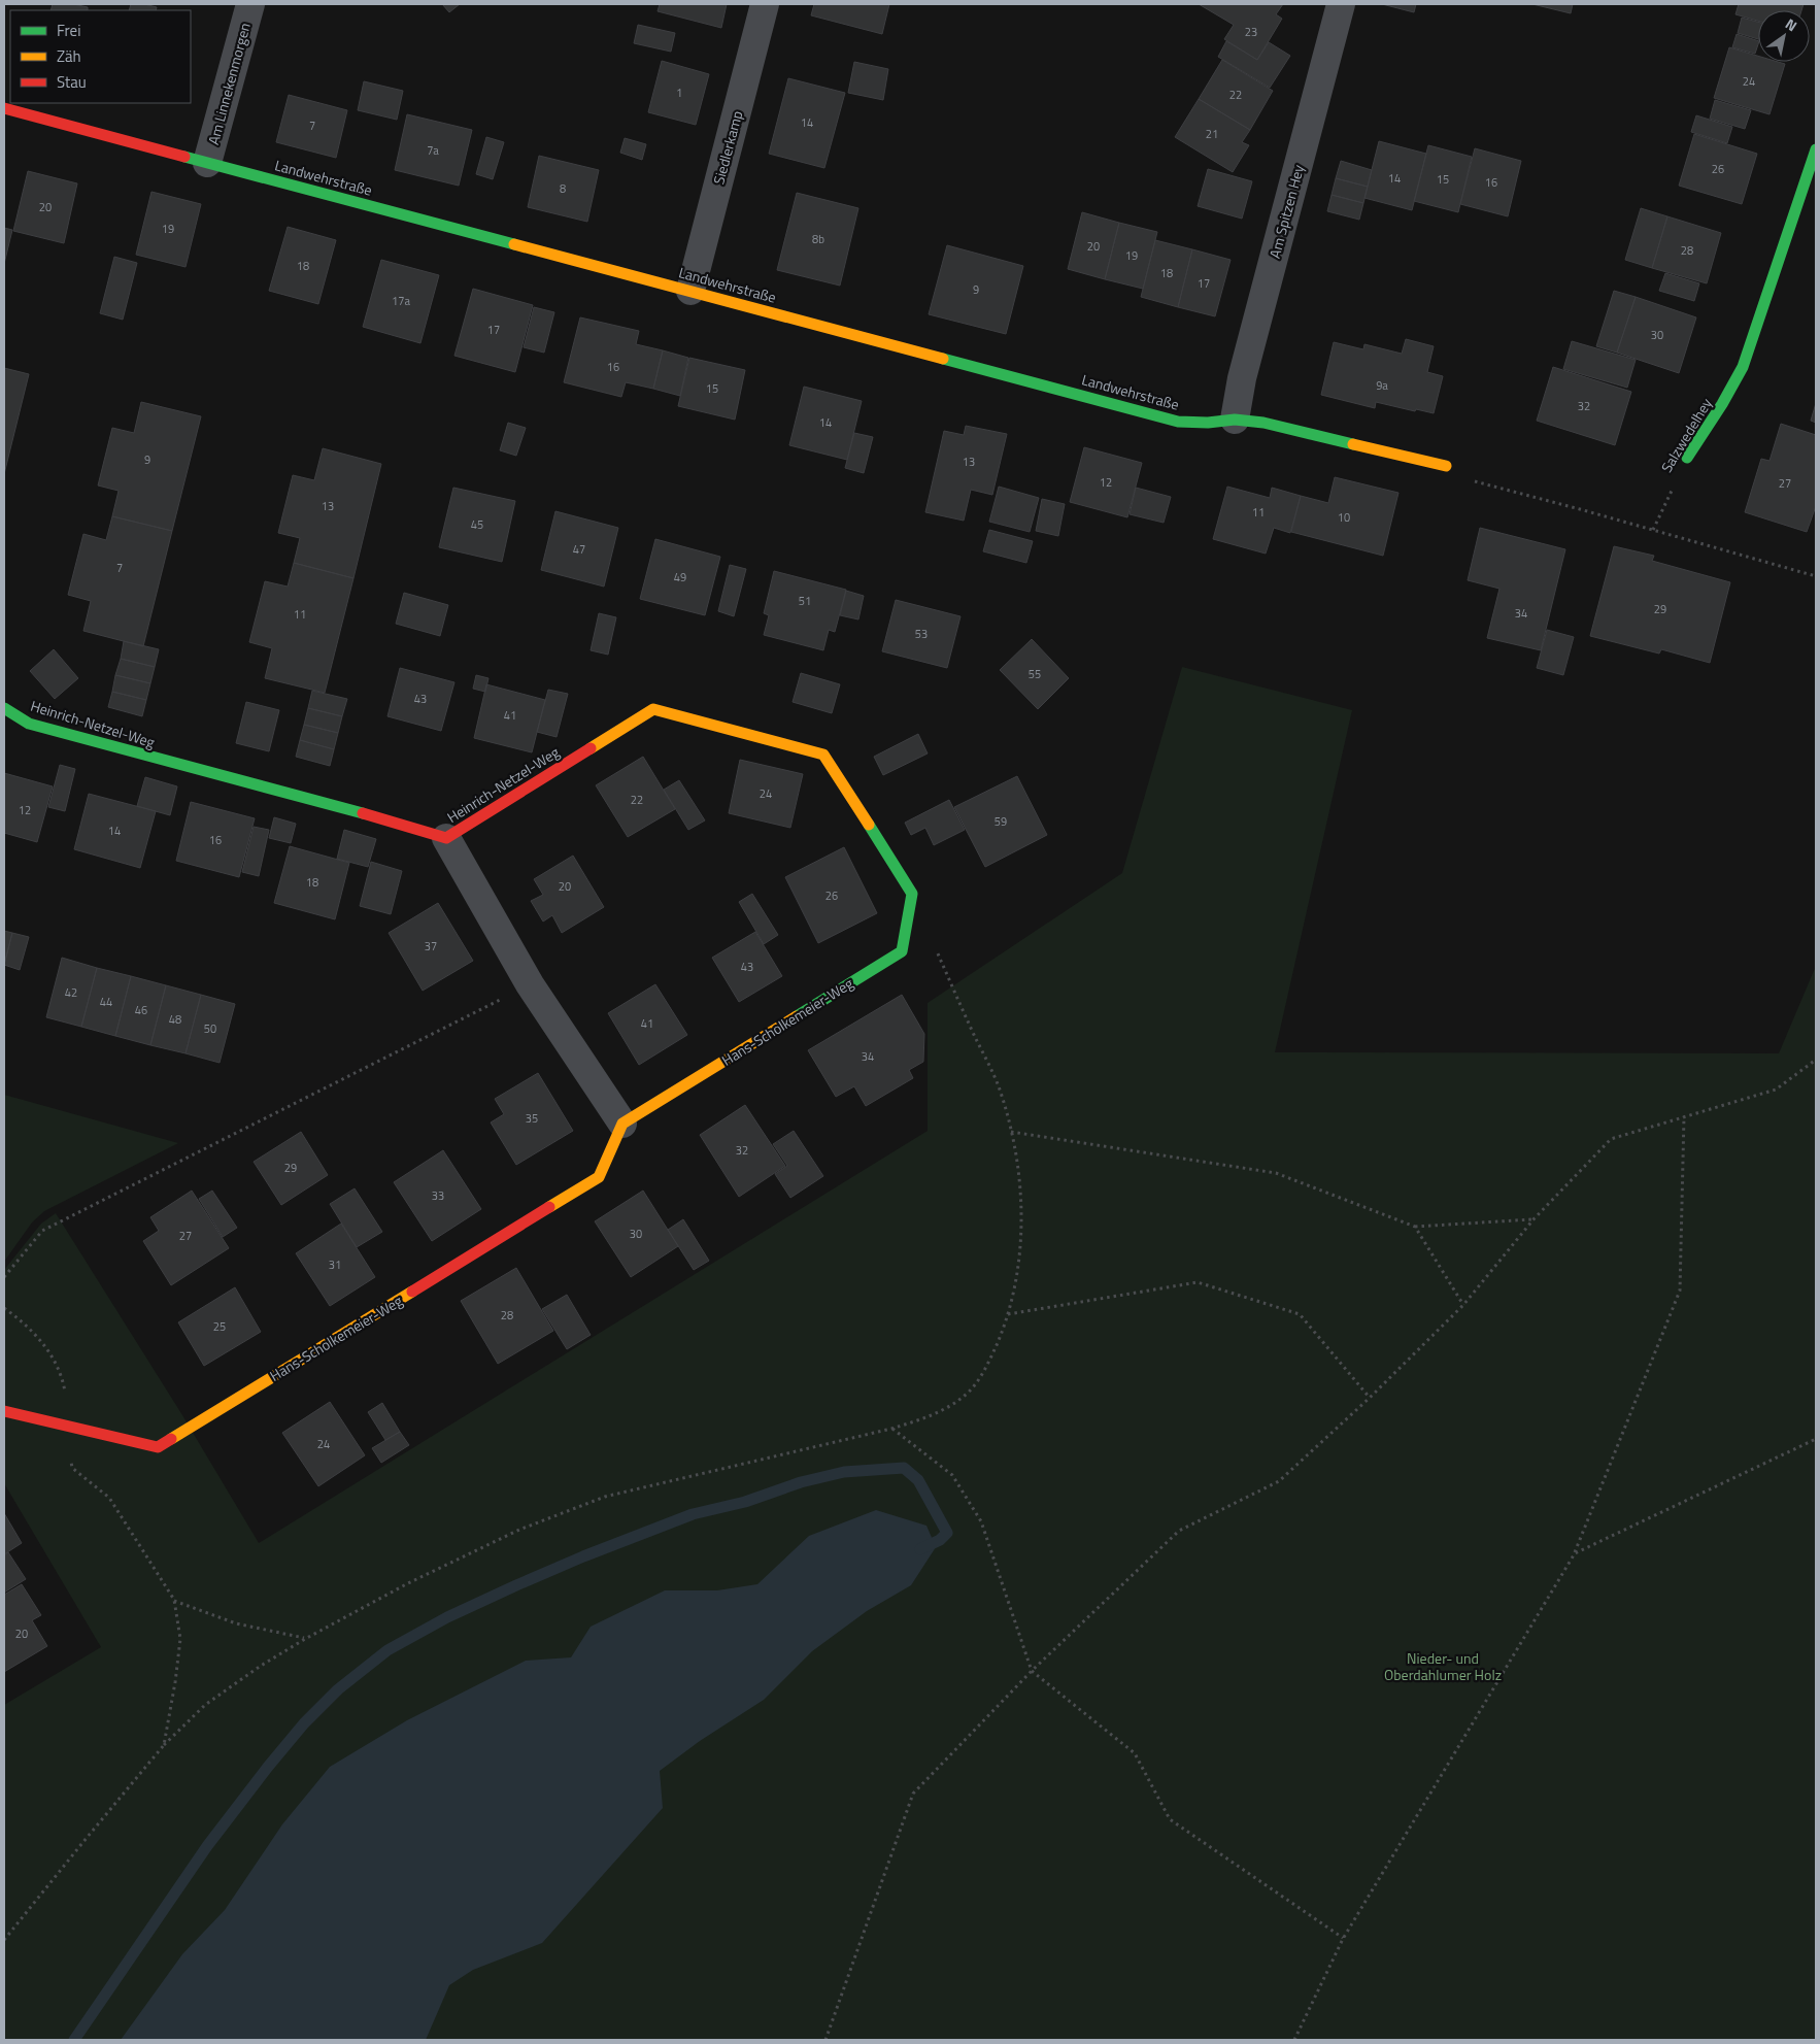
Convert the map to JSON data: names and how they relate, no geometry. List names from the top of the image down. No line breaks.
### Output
{"streets":{"street":["Am Linnekenmorgen","Siedlerkamp","Landwehrstraße","Am Spitzen Hey","Salzwedelhey","Heinrich-Netzel-Weg","Hans-Scholkemeier-Weg"]},"crossings":[["Am Linnekenmorgen","Landwehrstraße"],["Siedlerkamp","Landwehrstraße"],["Landwehrstraße","Am Spitzen Hey"],["Heinrich-Netzel-Weg","Hans-Scholkemeier-Weg"]],"parks":["Nieder- und Oberdahlumer Holz"],"house_numbers":["23","24","1","22","14","7","21","7a","26","14","15","16","8","20","19","8b","20","28","19","18","18","17","9","17a","17","30","16","9a","15","32","14","9","13","12","27","13","11","10","45","47","7","49","51","29","34","11","53","55","43","41","24","22","12","59","14","16","18","20","26","37","43","42","44","46","48","41","50","34","35","32","29","33","30","27","31","28","25","24","20"],"legend":["Frei","Zäh","Stau"],"north":"top right"}
